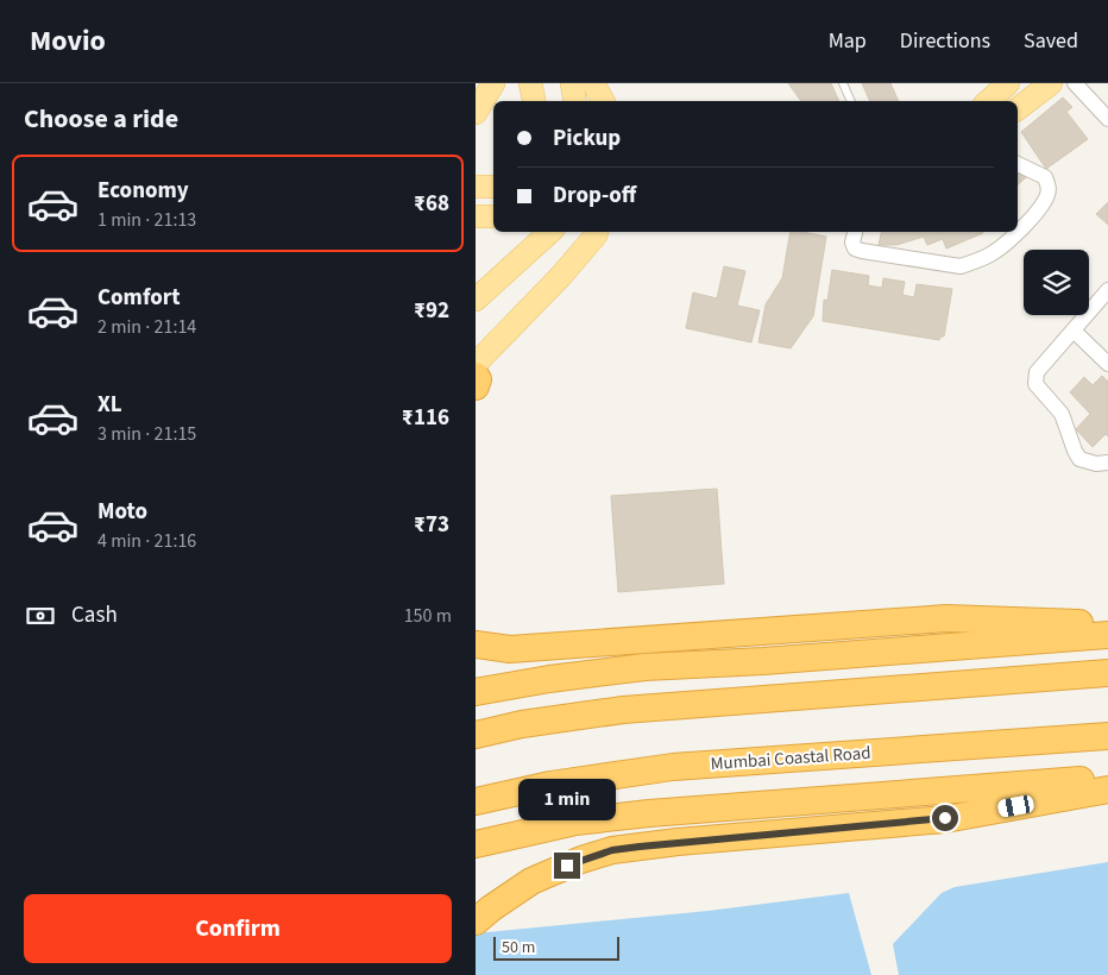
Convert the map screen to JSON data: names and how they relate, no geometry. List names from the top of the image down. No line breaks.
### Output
{"streets":{"highway":["Mumbai Coastal Road"]},"scale_bar":"50 m","page":{"header":"Movio","nav":["Map","Directions","Saved"],"heading":"Choose a ride","banner":["Pickup","Drop-off"],"list":[{"name":"Economy","note":"1 min · 21:13","value":"₹68"},{"name":"Comfort","note":"2 min · 21:14","value":"₹92"},{"name":"XL","note":"3 min · 21:15","value":"₹116"},{"name":"Moto","note":"4 min · 21:16","value":"₹73"}],"pay":["Cash","150 m"],"bubble":"1 min","buttons":"Confirm","scale":"50 m"}}
